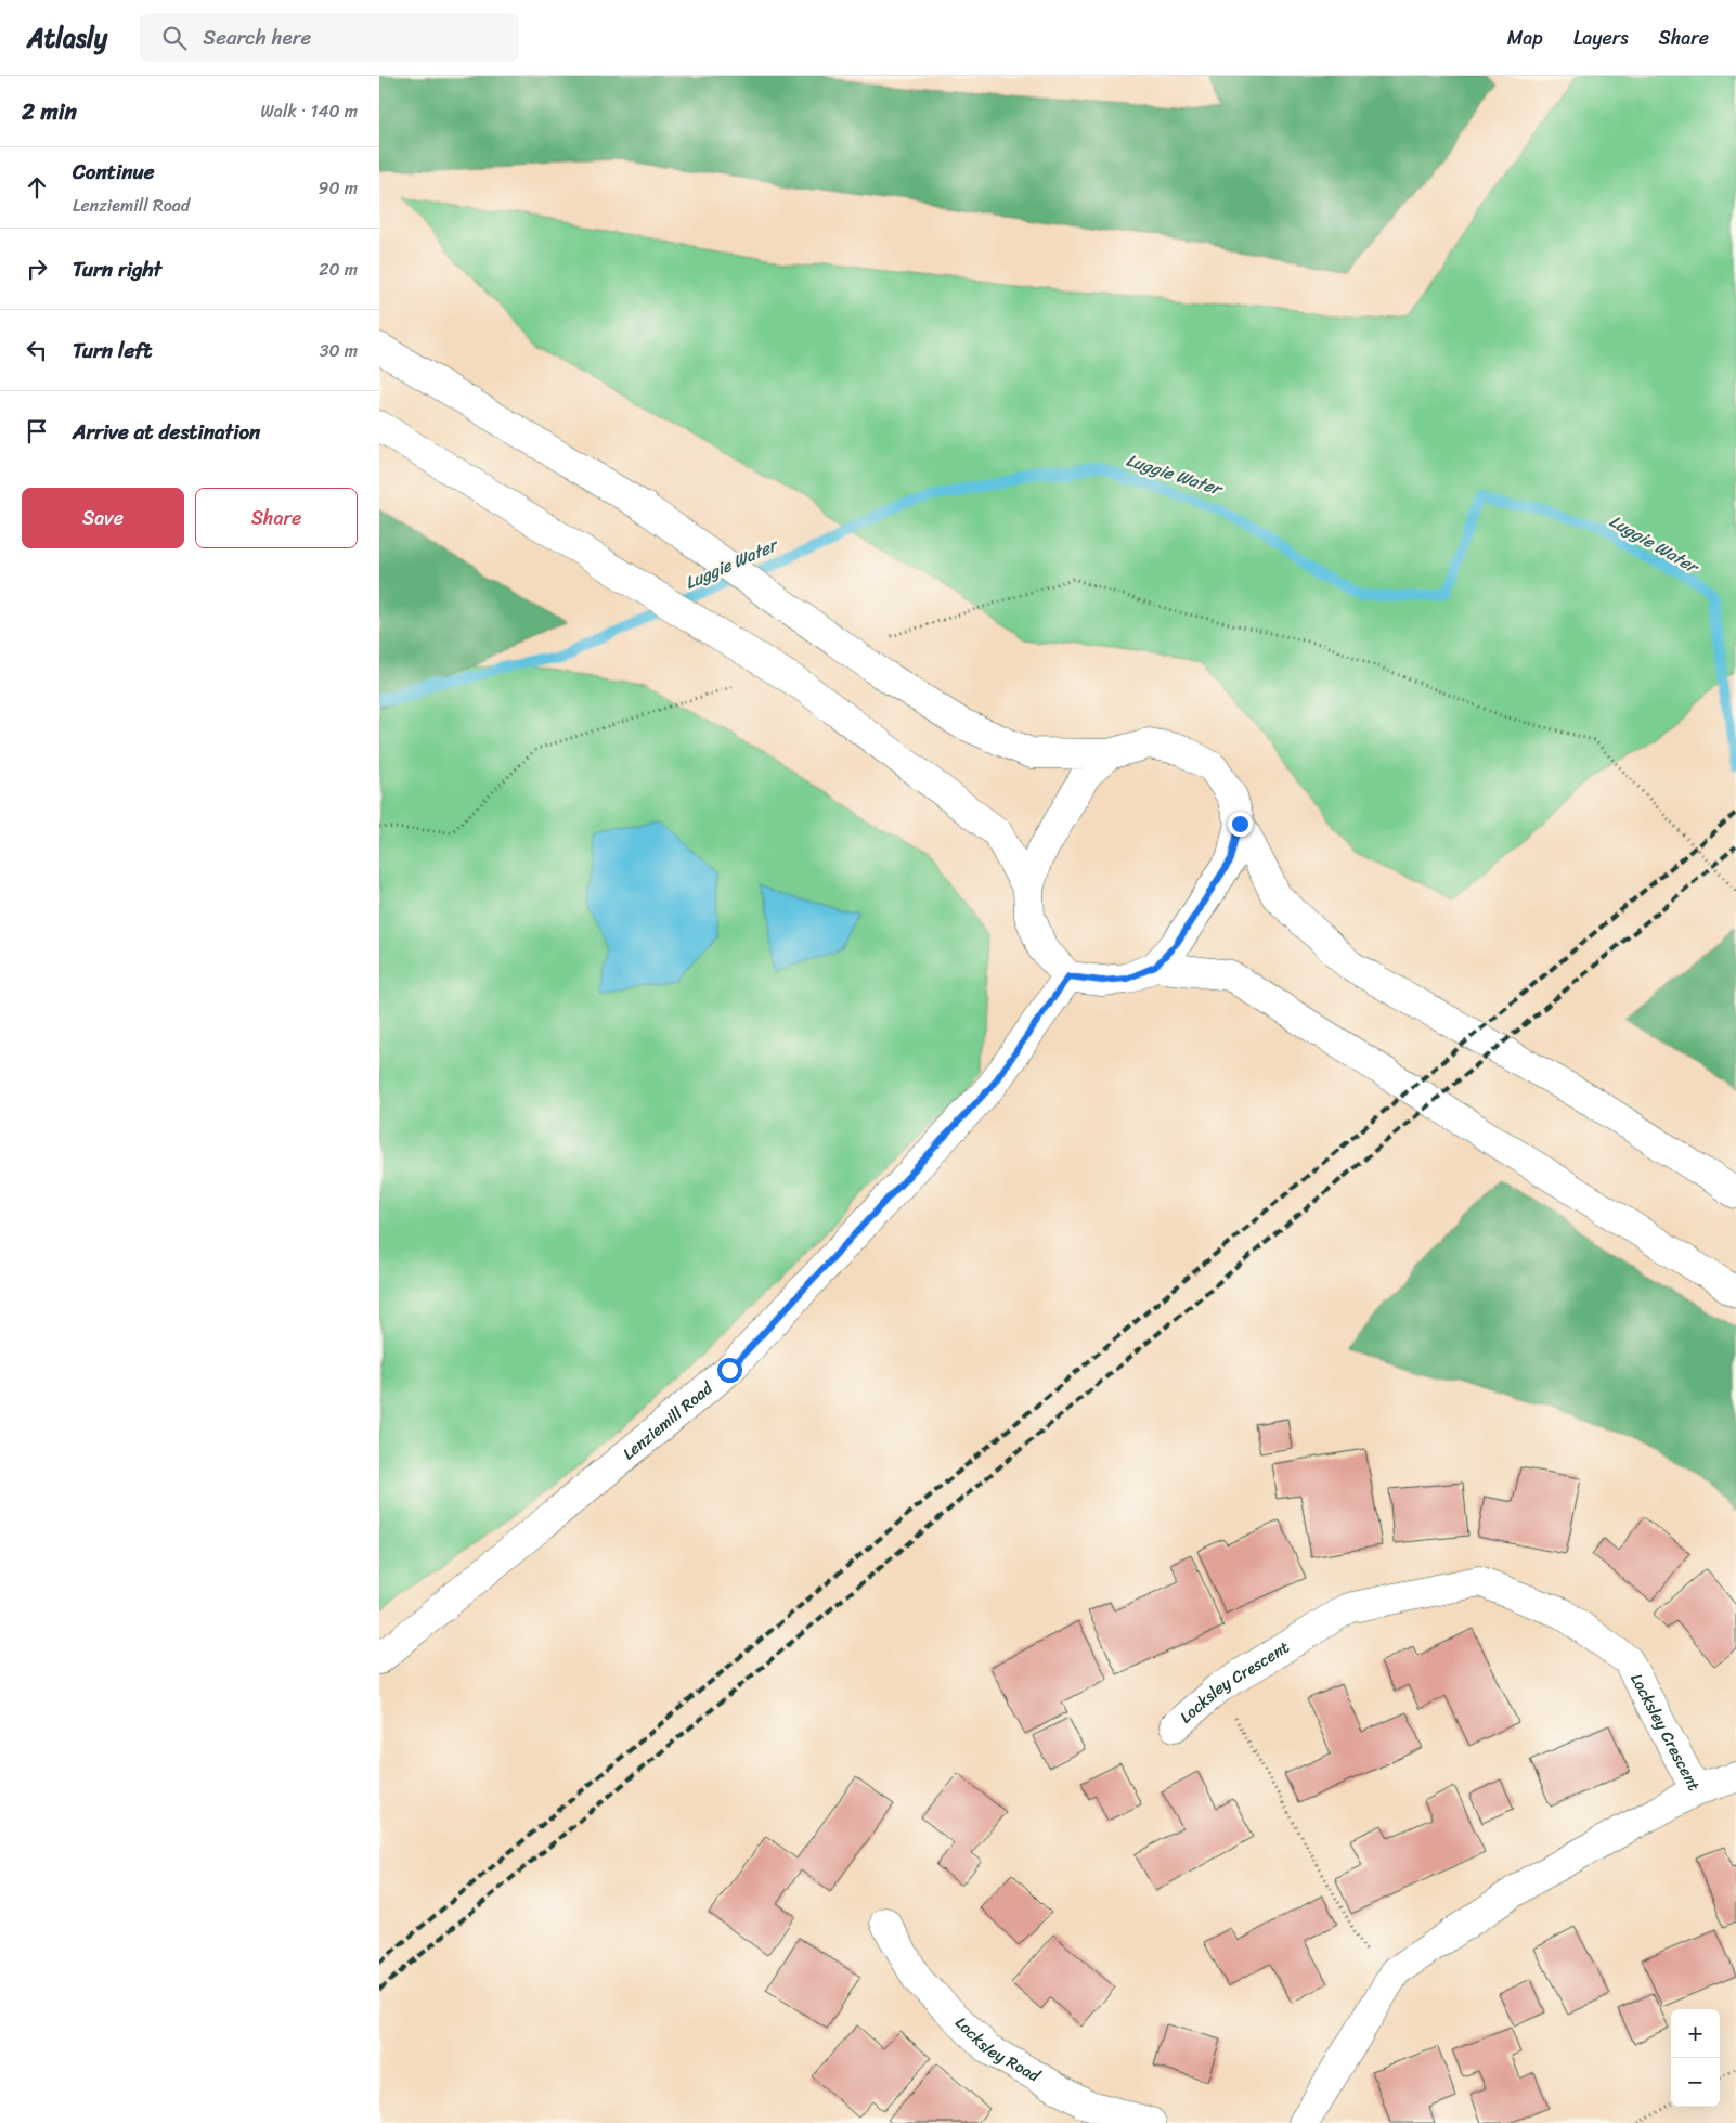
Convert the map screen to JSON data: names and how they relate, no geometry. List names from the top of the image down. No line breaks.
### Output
{"streets":{"main road":["Lenziemill Road","Locksley Crescent","Locksley Road"]},"water":["Luggie Water"],"page":{"header":"Atlasly","search":"Search here","nav":["Map","Layers","Share"],"heading":["2 min","Walk · 140 m"],"list":[["Continue","Lenziemill Road","90 m"],["Turn right","20 m"],["Turn left","30 m"],"Arrive at destination"],"buttons":["Save","Share"],"map_buttons":["+","−"]}}
